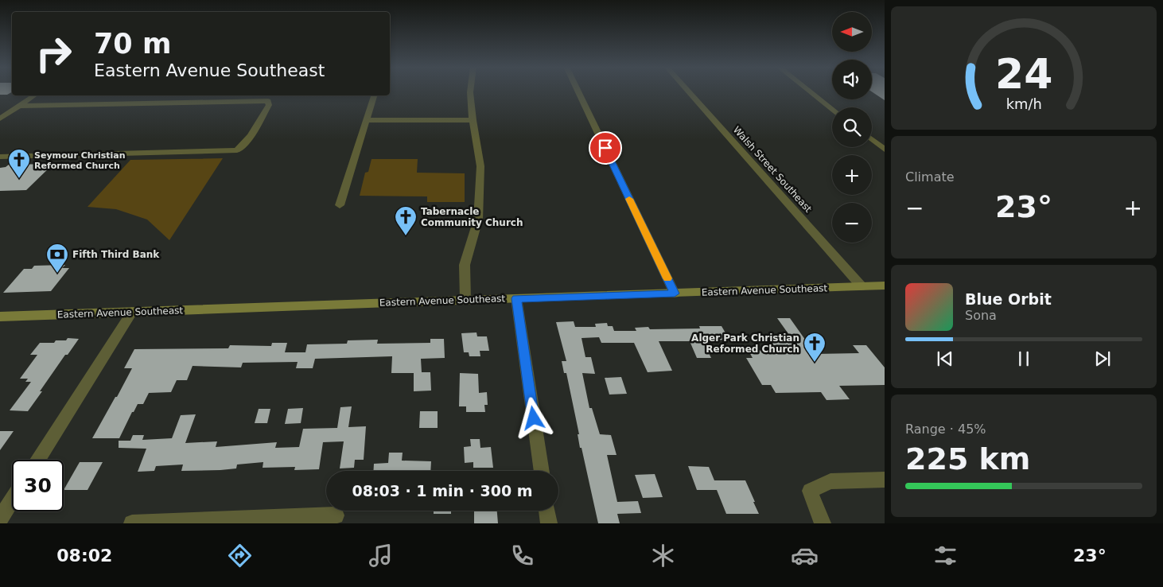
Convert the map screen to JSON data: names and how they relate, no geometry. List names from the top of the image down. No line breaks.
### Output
{"streets":{"main road":["Eastern Avenue Southeast"],"street":["Walsh Street Southeast"]},"crossings":[["Walsh Street Southeast","Eastern Avenue Southeast"]],"places":{"church":["Seymour Christian Reformed Church","Tabernacle Community Church","Alger Park Christian Reformed Church"],"bank":["Fifth Third Bank"]},"north":"left","page":{"map_buttons":["+","−"],"turn":["70 m","Eastern Avenue Southeast"],"tile":["Climate",["Range · 45%","225 km"]],"heat":["−","23°","+"],"song":["Blue Orbit","Sona"],"limit":"30","trip":"08:03 · 1 min · 300 m","tabs":["08:02","23°"],"gauge":["24","km/h"]}}
